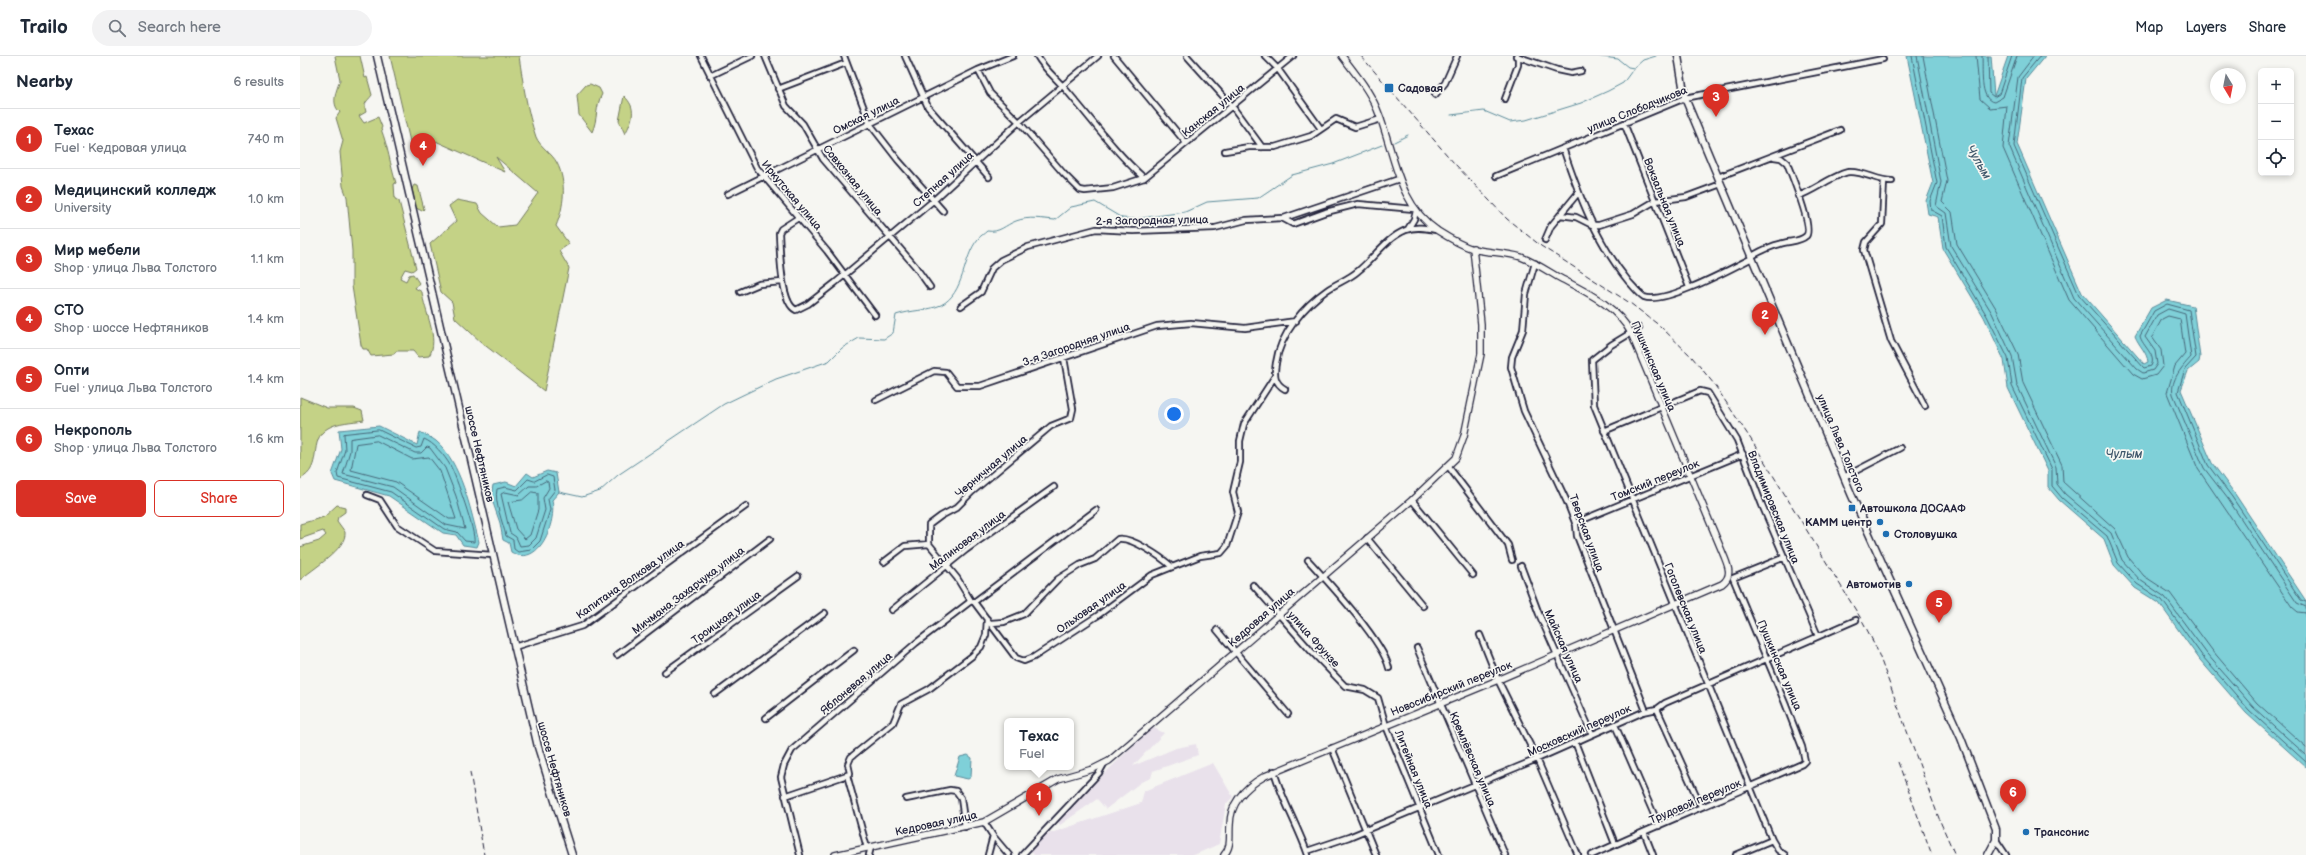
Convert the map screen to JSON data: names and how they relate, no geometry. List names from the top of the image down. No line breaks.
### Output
{"streets":{"main road":["улица Льва Толстого","шоссе Нефтяников"],"street":["улица Слободчикова","Канская улица","Омская улица","Степная улица","Совхозная улица","Иркутская улица","Вокзальная улица","2-я Загородная улица","3-я Загородняя улица","Пушкинская улица","Черничная улица","Томский переулок","Владимировская улица","Тверская улица","Малиновая улица","Капитана Волкова улица","Мичмана Захарчука улица","Ольховая улица","Гоголевская улица","Троицкая улица","Кедровая улица","улица Фрунзе","Майская улица","Яблоневая улица","Новосибирский переулок","Московский переулок","Кремлёвская улица","Литейная улица","Трудовой переулок"]},"crossings":[["улица Слободчикова","Вокзальная улица"],["улица Слободчикова","улица Льва Толстого"],["Омская улица","Совхозная улица"],["Омская улица","Иркутская улица"],["Степная улица","Совхозная улица"],["Степная улица","Иркутская улица"],["2-я Загородная улица","Пушкинская улица"],["3-я Загородняя улица","Черничная улица"],["Пушкинская улица","Томский переулок"],["Пушкинская улица","Владимировская улица"],["Пушкинская улица","Тверская улица"],["Пушкинская улица","Гоголевская улица"],["Пушкинская улица","Кедровая улица"],["Пушкинская улица","Новосибирский переулок"],["Пушкинская улица","Московский переулок"],["Пушкинская улица","Трудовой переулок"],["шоссе Нефтяников","Капитана Волкова улица"],["Томский переулок","Владимировская улица"],["Томский переулок","Тверская улица"],["Томский переулок","Гоголевская улица"],["Владимировская улица","Новосибирский переулок"],["Владимировская улица","Московский переулок"],["Тверская улица","Новосибирский переулок"],["Тверская улица","Московский переулок"],["Гоголевская улица","Новосибирский переулок"],["Гоголевская улица","Московский переулок"],["Гоголевская улица","Трудовой переулок"],["Кедровая улица","улица Фрунзе"],["улица Фрунзе","Литейная улица"],["Майская улица","Новосибирский переулок"],["Майская улица","Московский переулок"],["Новосибирский переулок","Кремлёвская улица"],["Новосибирский переулок","Литейная улица"],["Московский переулок","Кремлёвская улица"],["Московский переулок","Литейная улица"]],"water":["Чулым"],"places":{"transit":["Садовая","Автошкола ДОСААФ"],"other":["KAMM центр","Столовушка","Автомотив","Трансонис"]},"north":"bottom","page":{"header":"Trailo","search":"Search here","nav":["Map","Layers","Share"],"heading":["Nearby","6 results"],"map_buttons":["+","−"],"pins":["3","4","2","5","6","1"],"list":[{"mark":"1","name":"Техас","note":"Fuel · Кедровая улица","value":"740 m"},{"mark":"2","name":"Медицинский колледж","note":"University","value":"1.0 km"},{"mark":"3","name":"Мир мебели","note":"Shop · улица Льва Толстого","value":"1.1 km"},{"mark":"4","name":"СТО","note":"Shop · шоссе Нефтяников","value":"1.4 km"},{"mark":"5","name":"Опти","note":"Fuel · улица Льва Толстого","value":"1.4 km"},{"mark":"6","name":"Некрополь","note":"Shop · улица Льва Толстого","value":"1.6 km"}],"buttons":["Save","Share"],"popup":["Техас","Fuel"]}}
